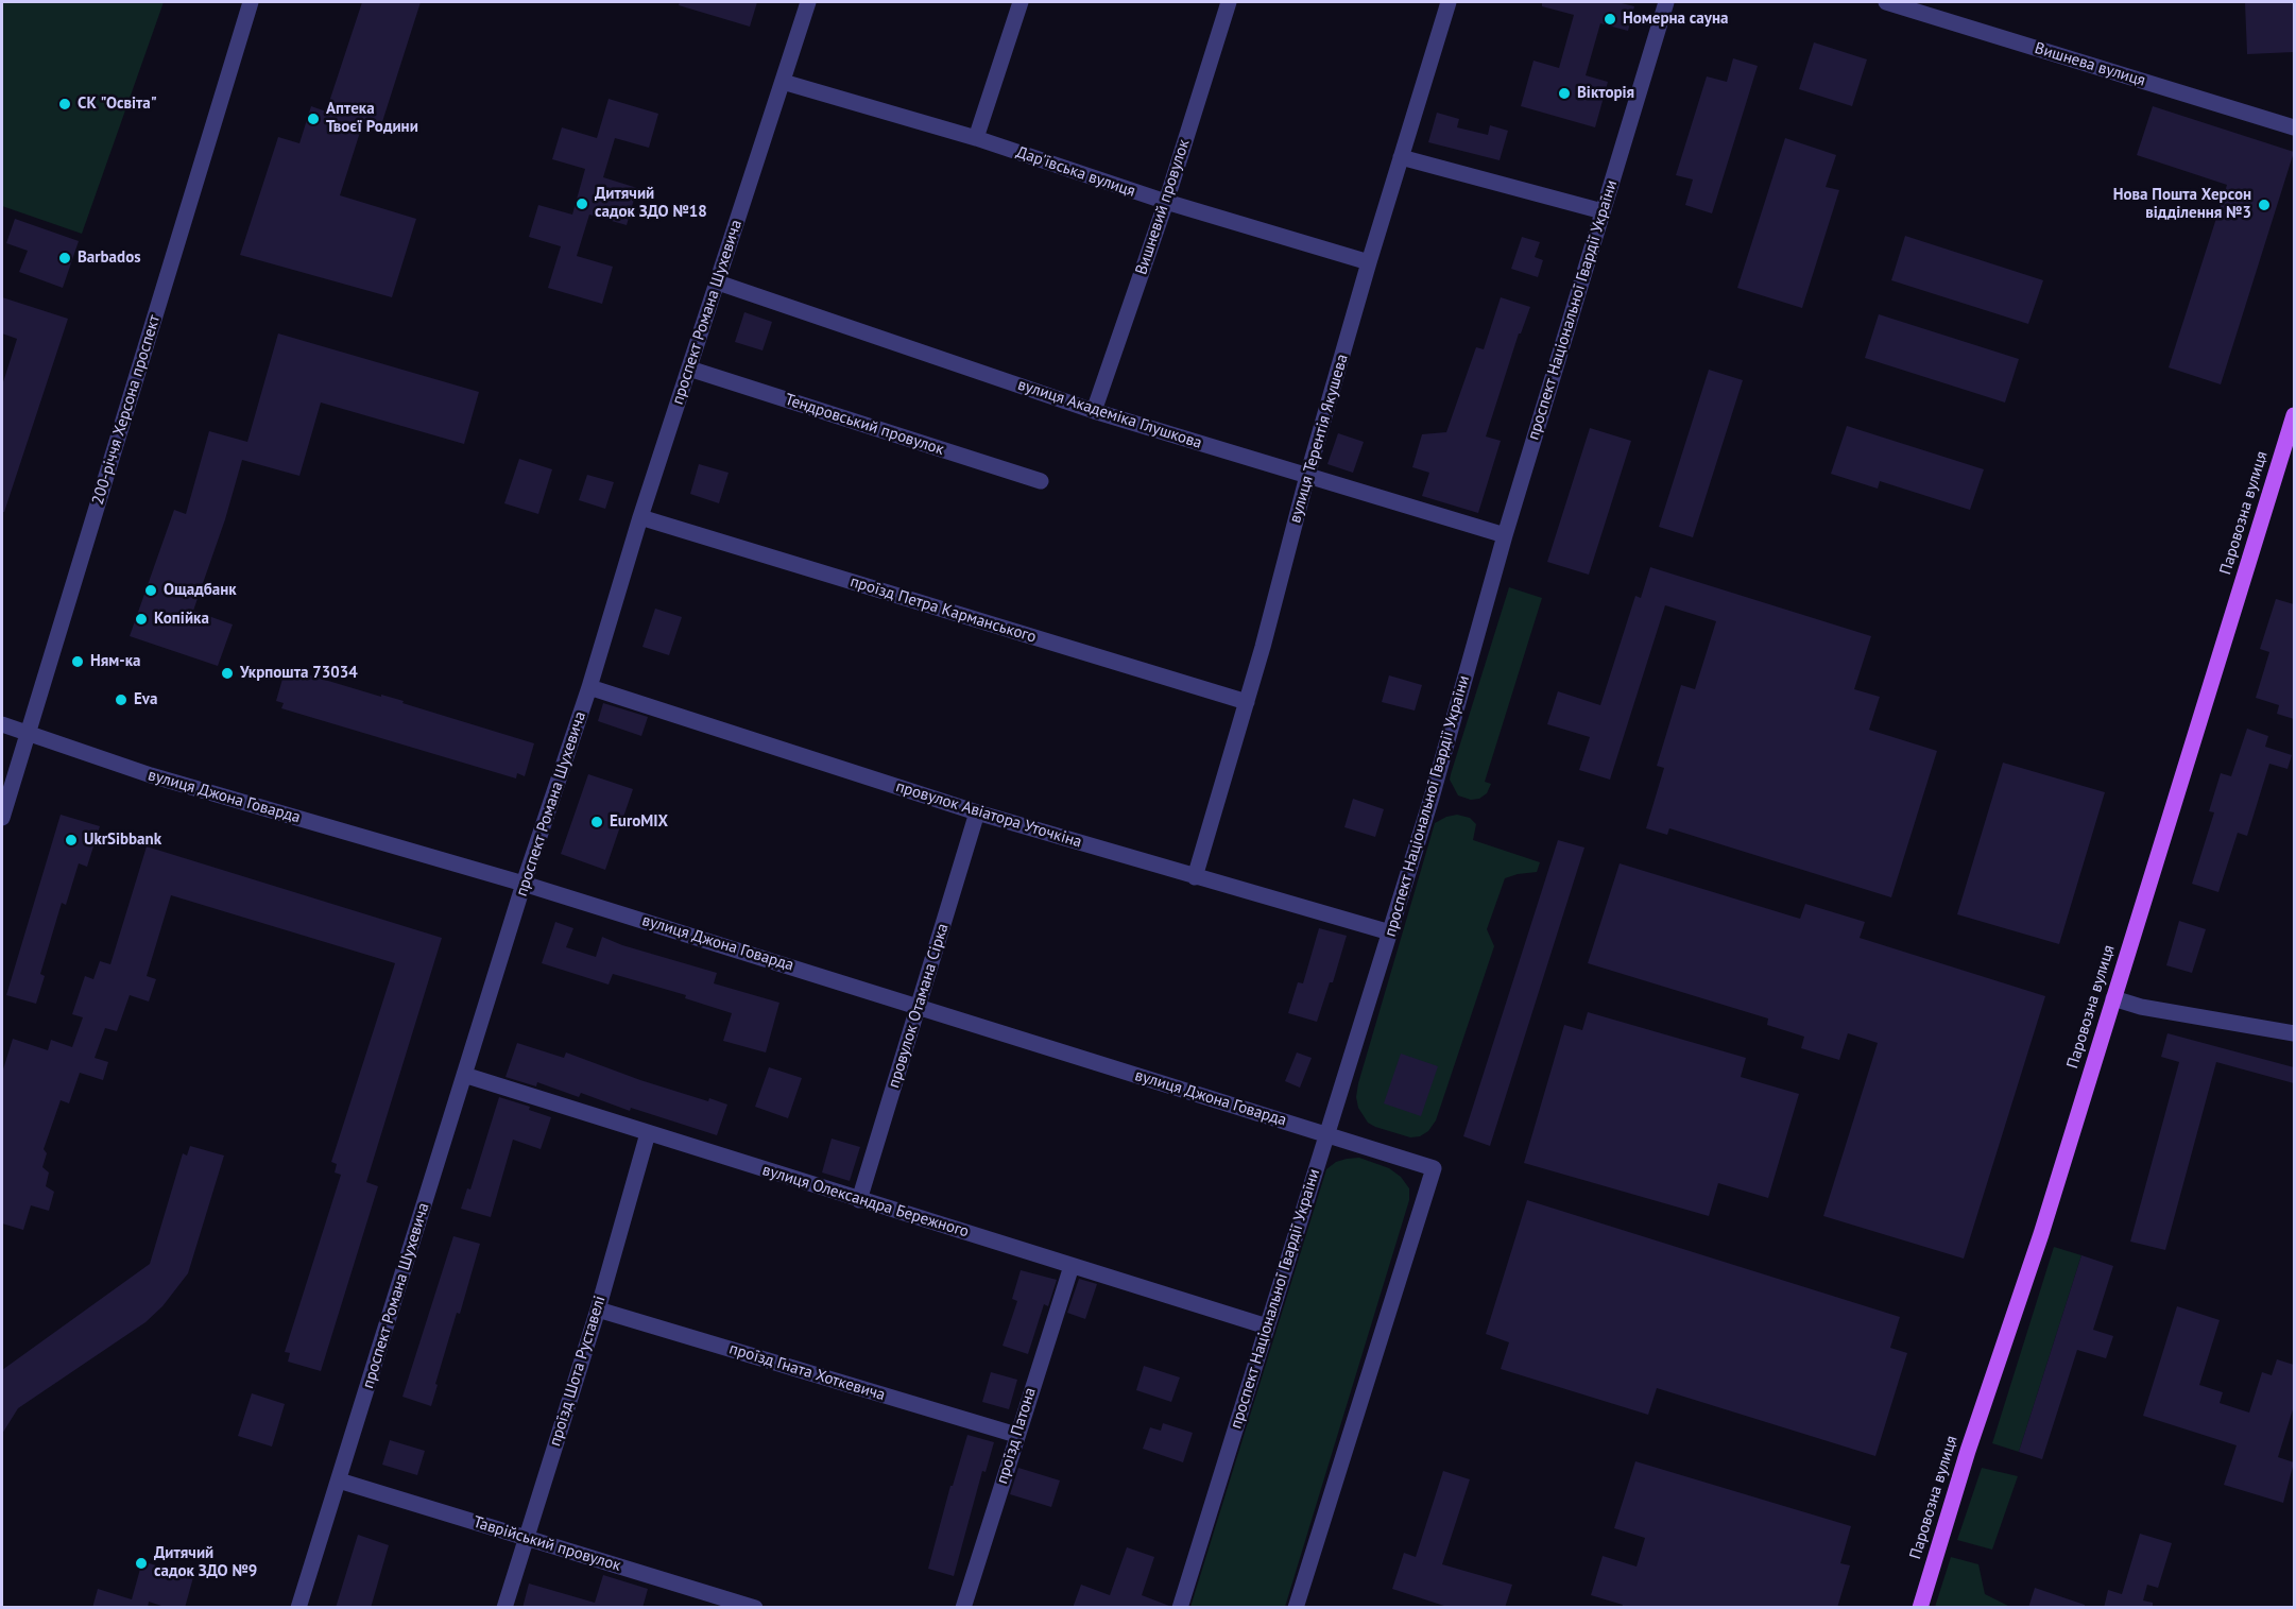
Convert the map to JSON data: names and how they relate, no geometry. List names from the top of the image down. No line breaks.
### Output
{"streets":{"main road":["Паровозна вулиця"],"street":["Вишнева вулиця","Дар'ївська вулиця","Вишневий провулок","проспект Національної Гвардії України","проспект Романа Шухевича","200-річчя Херсона проспект","вулиця Академіка Глушкова","Тендровський провулок","вулиця Терентія Якушева","проїзд Петра Карманського","вулиця Джона Говарда","провулок Авіатора Уточкіна","провулок Отамана Сірка","вулиця Олександра Бережного","проїзд Шота Руставелі","проїзд Гната Хоткевича","проїзд Патона","Таврійський провулок"]},"crossings":[["Дар'ївська вулиця","Вишневий провулок"],["Дар'ївська вулиця","проспект Романа Шухевича"],["Дар'ївська вулиця","вулиця Терентія Якушева"],["Вишневий провулок","вулиця Академіка Глушкова"],["проспект Національної Гвардії України","вулиця Академіка Глушкова"],["проспект Національної Гвардії України","вулиця Джона Говарда"],["проспект Національної Гвардії України","провулок Авіатора Уточкіна"],["проспект Національної Гвардії України","вулиця Олександра Бережного"],["проспект Романа Шухевича","вулиця Академіка Глушкова"],["проспект Романа Шухевича","Тендровський провулок"],["проспект Романа Шухевича","проїзд Петра Карманського"],["проспект Романа Шухевича","вулиця Джона Говарда"],["проспект Романа Шухевича","провулок Авіатора Уточкіна"],["проспект Романа Шухевича","вулиця Олександра Бережного"],["проспект Романа Шухевича","Таврійський провулок"],["200-річчя Херсона проспект","вулиця Джона Говарда"],["вулиця Академіка Глушкова","вулиця Терентія Якушева"],["вулиця Терентія Якушева","проїзд Петра Карманського"],["вулиця Терентія Якушева","провулок Авіатора Уточкіна"],["вулиця Джона Говарда","провулок Отамана Сірка"],["провулок Авіатора Уточкіна","провулок Отамана Сірка"],["провулок Отамана Сірка","вулиця Олександра Бережного"],["вулиця Олександра Бережного","проїзд Шота Руставелі"],["вулиця Олександра Бережного","проїзд Патона"],["проїзд Шота Руставелі","проїзд Гната Хоткевича"],["проїзд Шота Руставелі","Таврійський провулок"],["проїзд Гната Хоткевича","проїзд Патона"]],"places":["Номерна сауна","Вікторія","СК \"Освіта\"","Аптека Твоєї Родини","Дитячий садок ЗДО №18","Нова Пошта Херсон відділення №3","Barbados","Ощадбанк","Копійка","Ням-ка","Укрпошта 73034","Eva","EuroMIX","UkrSibbank","Дитячий садок ЗДО №9"]}
